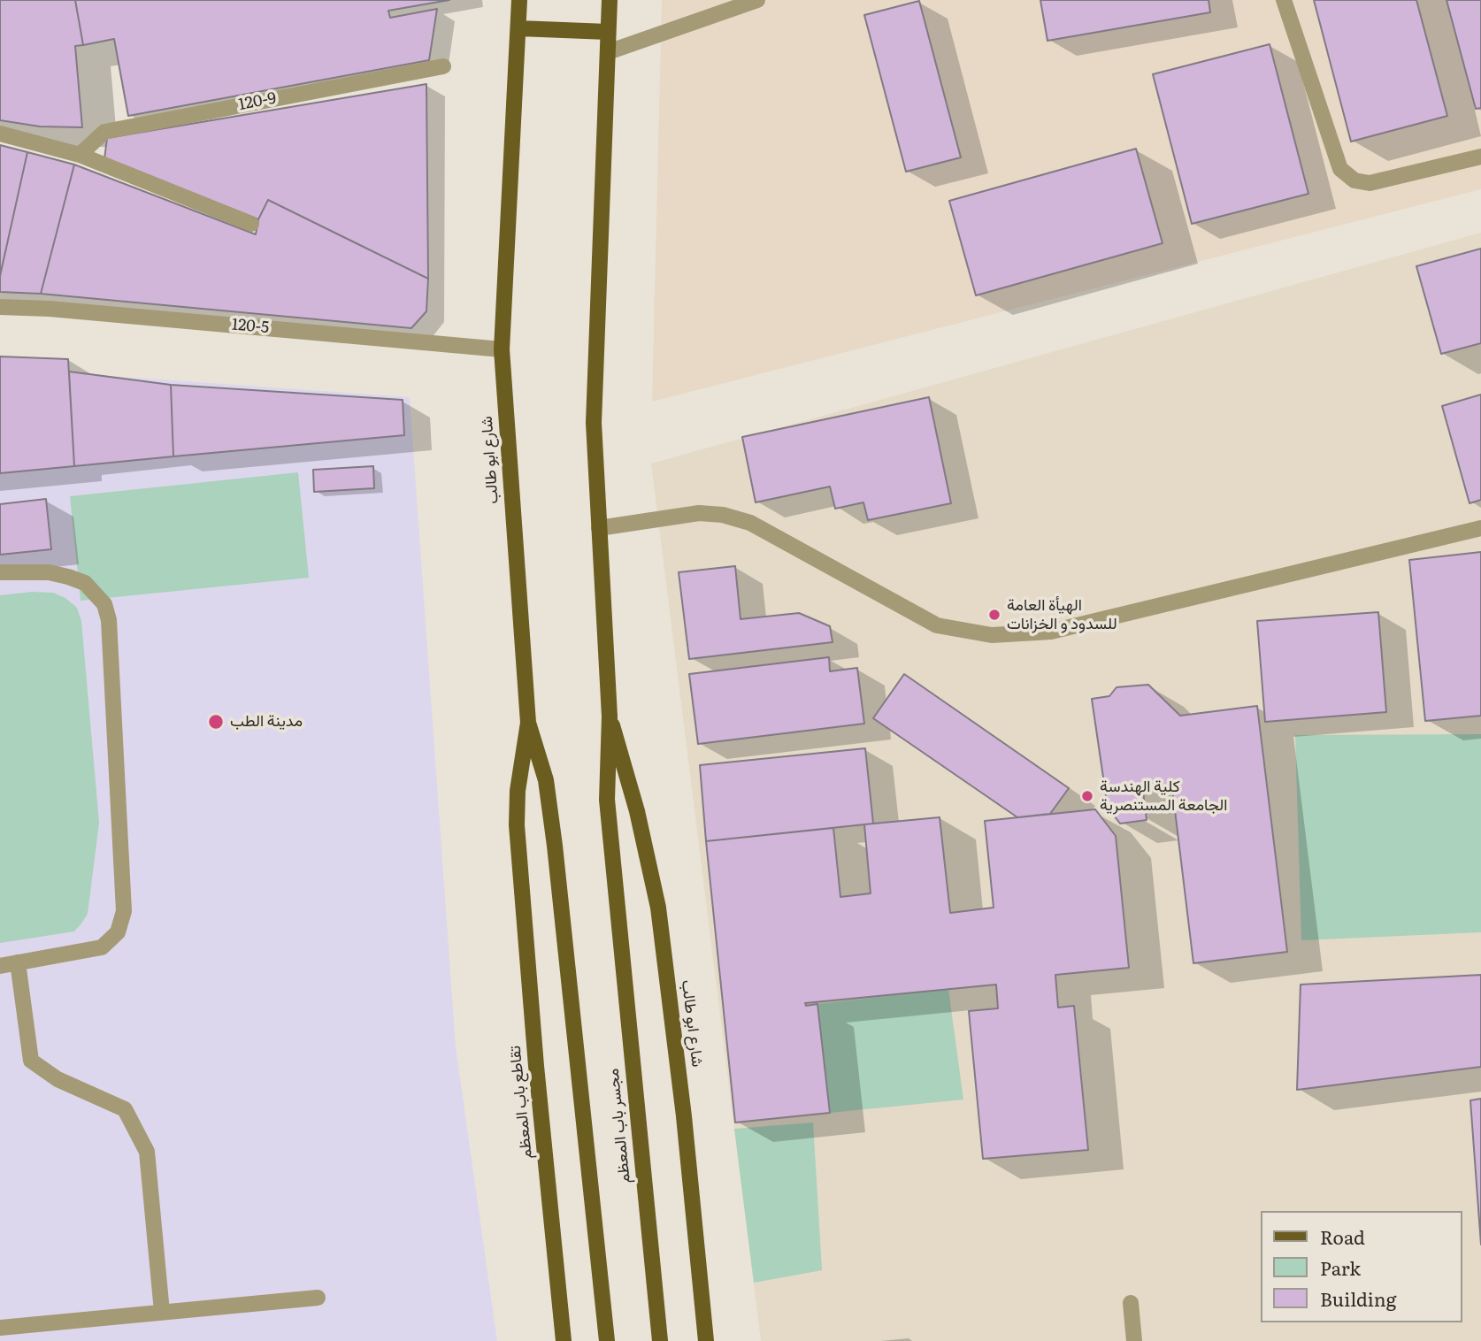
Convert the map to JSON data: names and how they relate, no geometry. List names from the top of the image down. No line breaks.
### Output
{"streets":{"main road":["شارع ابو طالب","تقاطع باب المعظم","مجسر باب المعظم"],"lane":["120-9","120-5"]},"crossings":[["120-5","شارع ابو طالب"],["شارع ابو طالب","تقاطع باب المعظم"],["شارع ابو طالب","مجسر باب المعظم"]],"places":["الهيأة العامة للسدود و الخزانات","مدينة الطب","كلية الهندسة الجامعة المستنصرية"],"legend":["Road","Park","Building"]}
